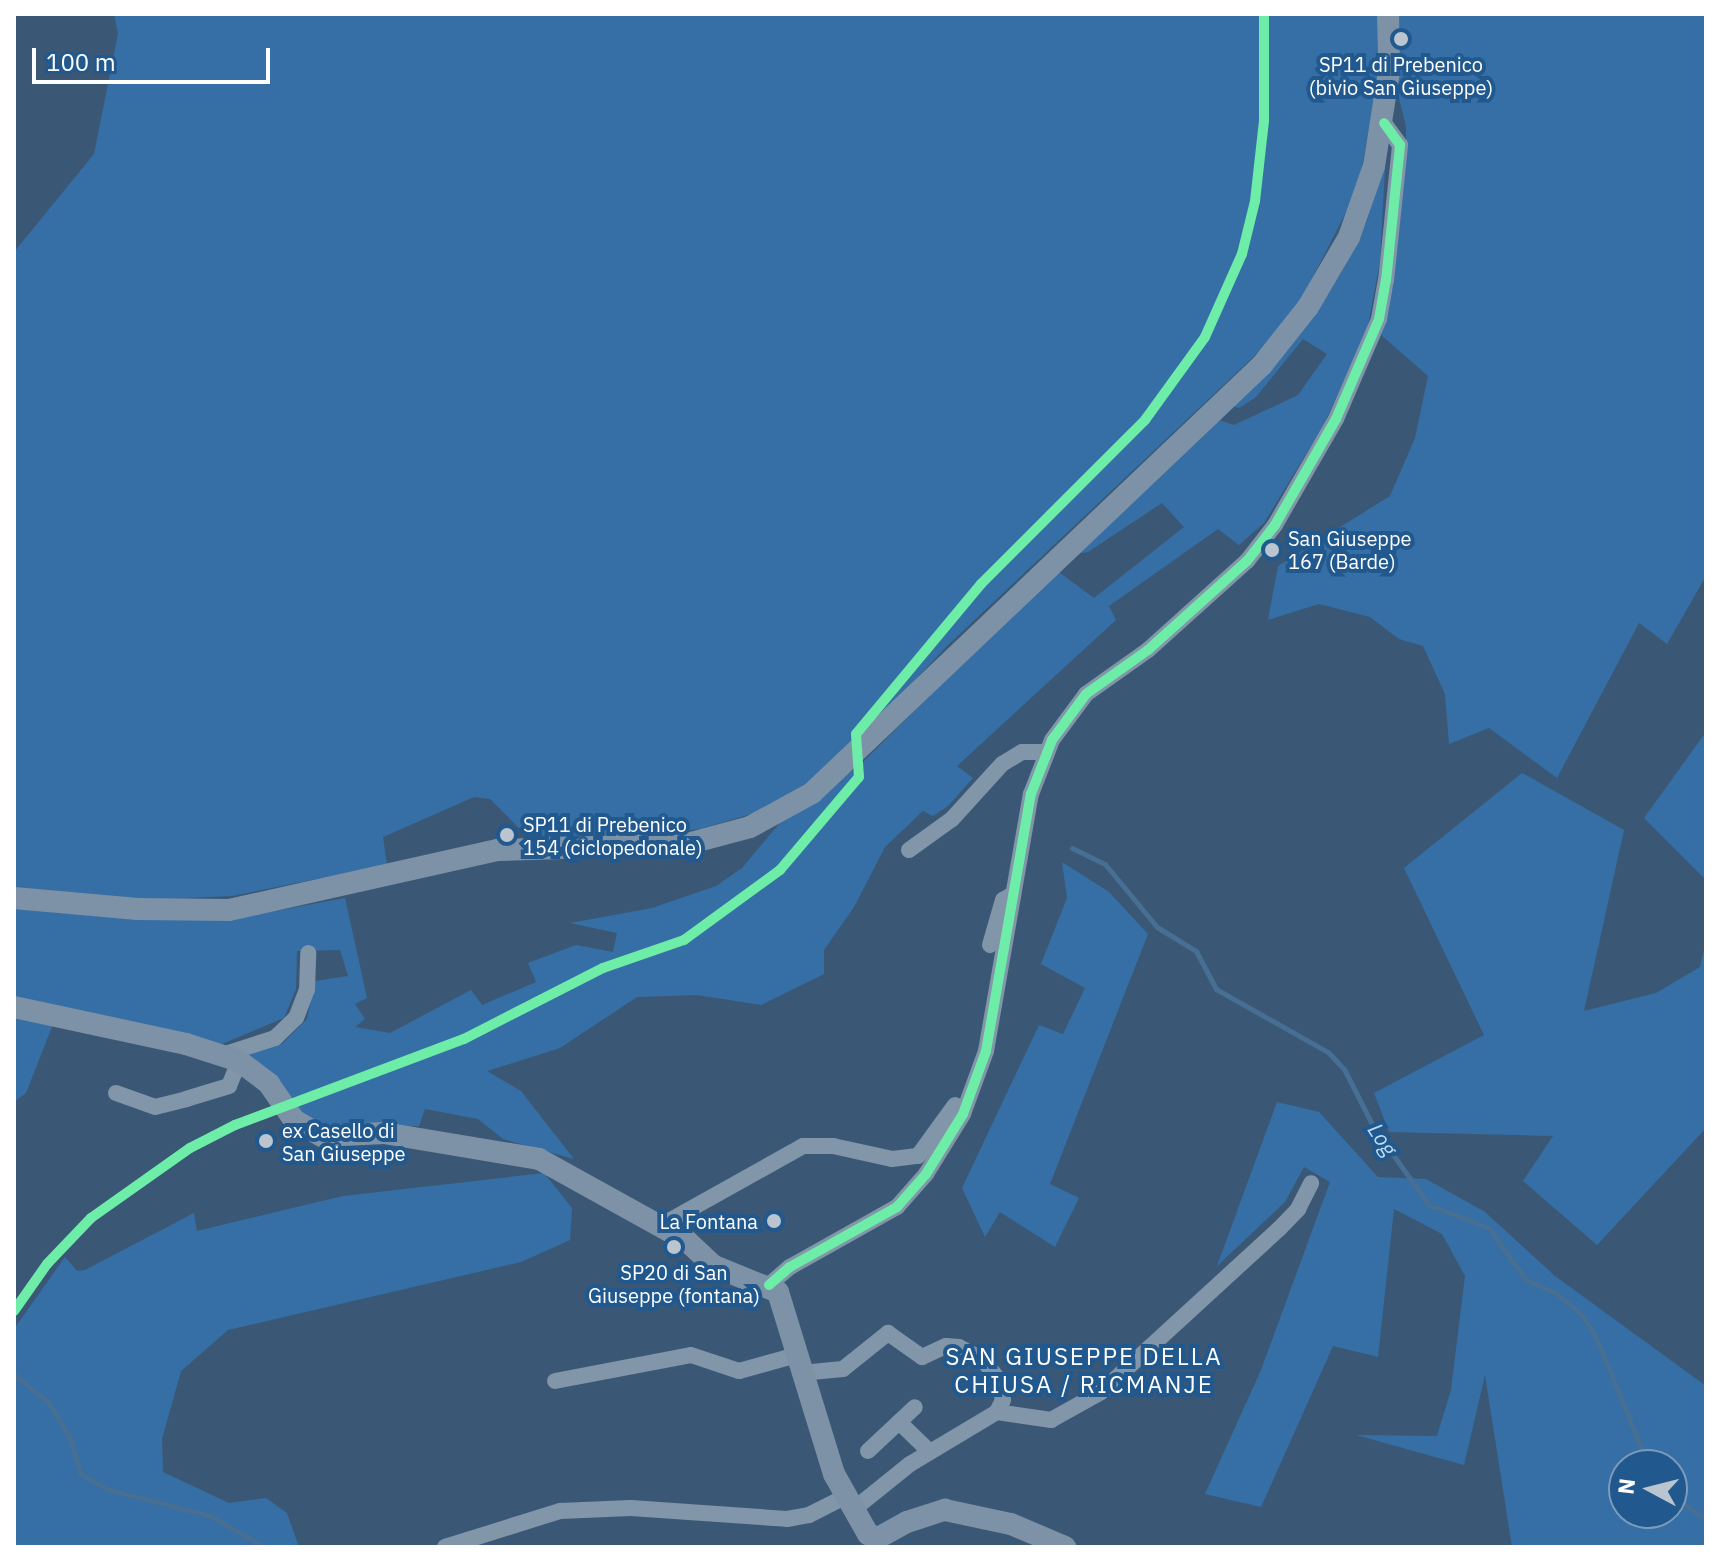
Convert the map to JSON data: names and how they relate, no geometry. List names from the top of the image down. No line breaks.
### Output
{"districts":["SAN GIUSEPPE DELLA CHIUSA / RICMANJE"],"water":["Log"],"places":["SP11 di Prebenico (bivio San Giuseppe)","San Giuseppe 167 (Barde)","SP11 di Prebenico 154 (ciclopedonale)","ex Casello di San Giuseppe","La Fontana","SP20 di San Giuseppe (fontana)"],"scale_bar":"100 m","north":"left"}
